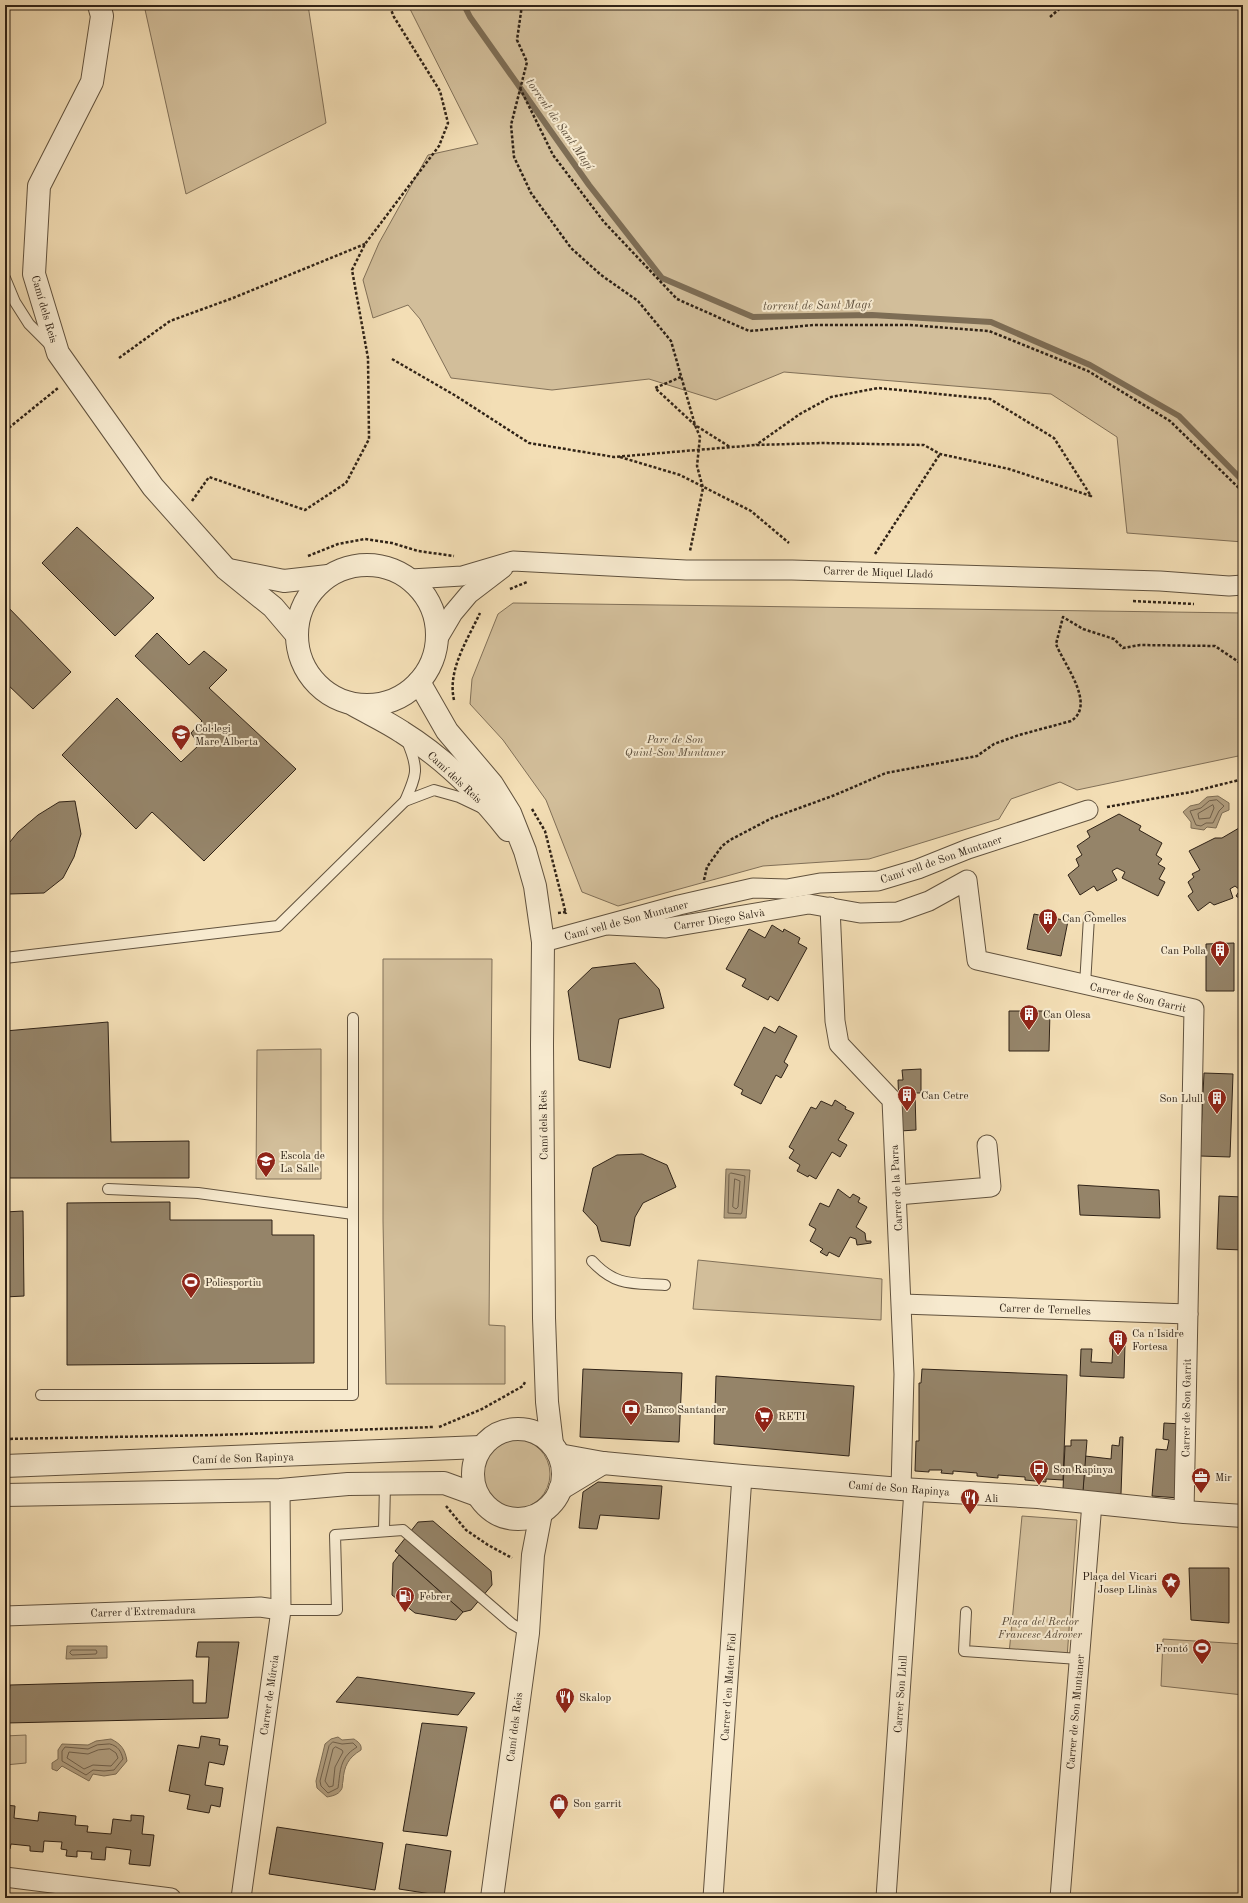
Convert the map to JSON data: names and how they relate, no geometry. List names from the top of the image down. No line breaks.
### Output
{"streets":{"street":["Camí dels Reis","Carrer de Miquel Lladó","Camí vell de Son Muntaner","Carrer Diego Salvà","Carrer de Son Garrit","Carrer de la Parra","Carrer de Ternelles","Camí de Son Rapinya","Carrer d'Extremadura","Carrer d'en Mateu Fiol","Carrer Son Llull","Carrer de Múrcia","Carrer de Son Muntaner"]},"crossings":[["Camí dels Reis","Carrer de Miquel Lladó"],["Camí dels Reis","Camí vell de Son Muntaner"],["Camí dels Reis","Camí de Son Rapinya"],["Camí vell de Son Muntaner","Carrer Diego Salvà"],["Carrer Diego Salvà","Carrer de Son Garrit"],["Carrer Diego Salvà","Carrer de la Parra"],["Carrer de Son Garrit","Carrer de la Parra"],["Carrer de Son Garrit","Carrer de Ternelles"],["Carrer de Son Garrit","Camí de Son Rapinya"],["Carrer de la Parra","Carrer de Ternelles"],["Carrer de la Parra","Camí de Son Rapinya"],["Carrer de la Parra","Carrer Son Llull"],["Camí de Son Rapinya","Carrer d'en Mateu Fiol"],["Camí de Son Rapinya","Carrer Son Llull"],["Camí de Son Rapinya","Carrer de Son Muntaner"],["Carrer d'Extremadura","Carrer de Múrcia"]],"water":["torrent de Sant Magí"],"parks":["Parc de Son Quint-Son Muntaner","Plaça del Rector Francesc Adrover"],"places":{"school or university":["Col·legi Mare Alberta","Escola de La Salle"],"building":["Can Comelles","Can Polla","Can Olesa","Can Cetre","Son Llull","Ca n'Isidre Fortesa"],"sports":["Poliesportiu","Frontó"],"bank":["Banco Santander"],"supermarket":["RETI"],"bus stop":["Son Rapinya"],"office":["Mir"],"restaurant":["Ali","Skalop"],"place":["Plaça del Vicari Josep Llinàs"],"fuel station":["Febrer"],"shop":["Son garrit"]}}
